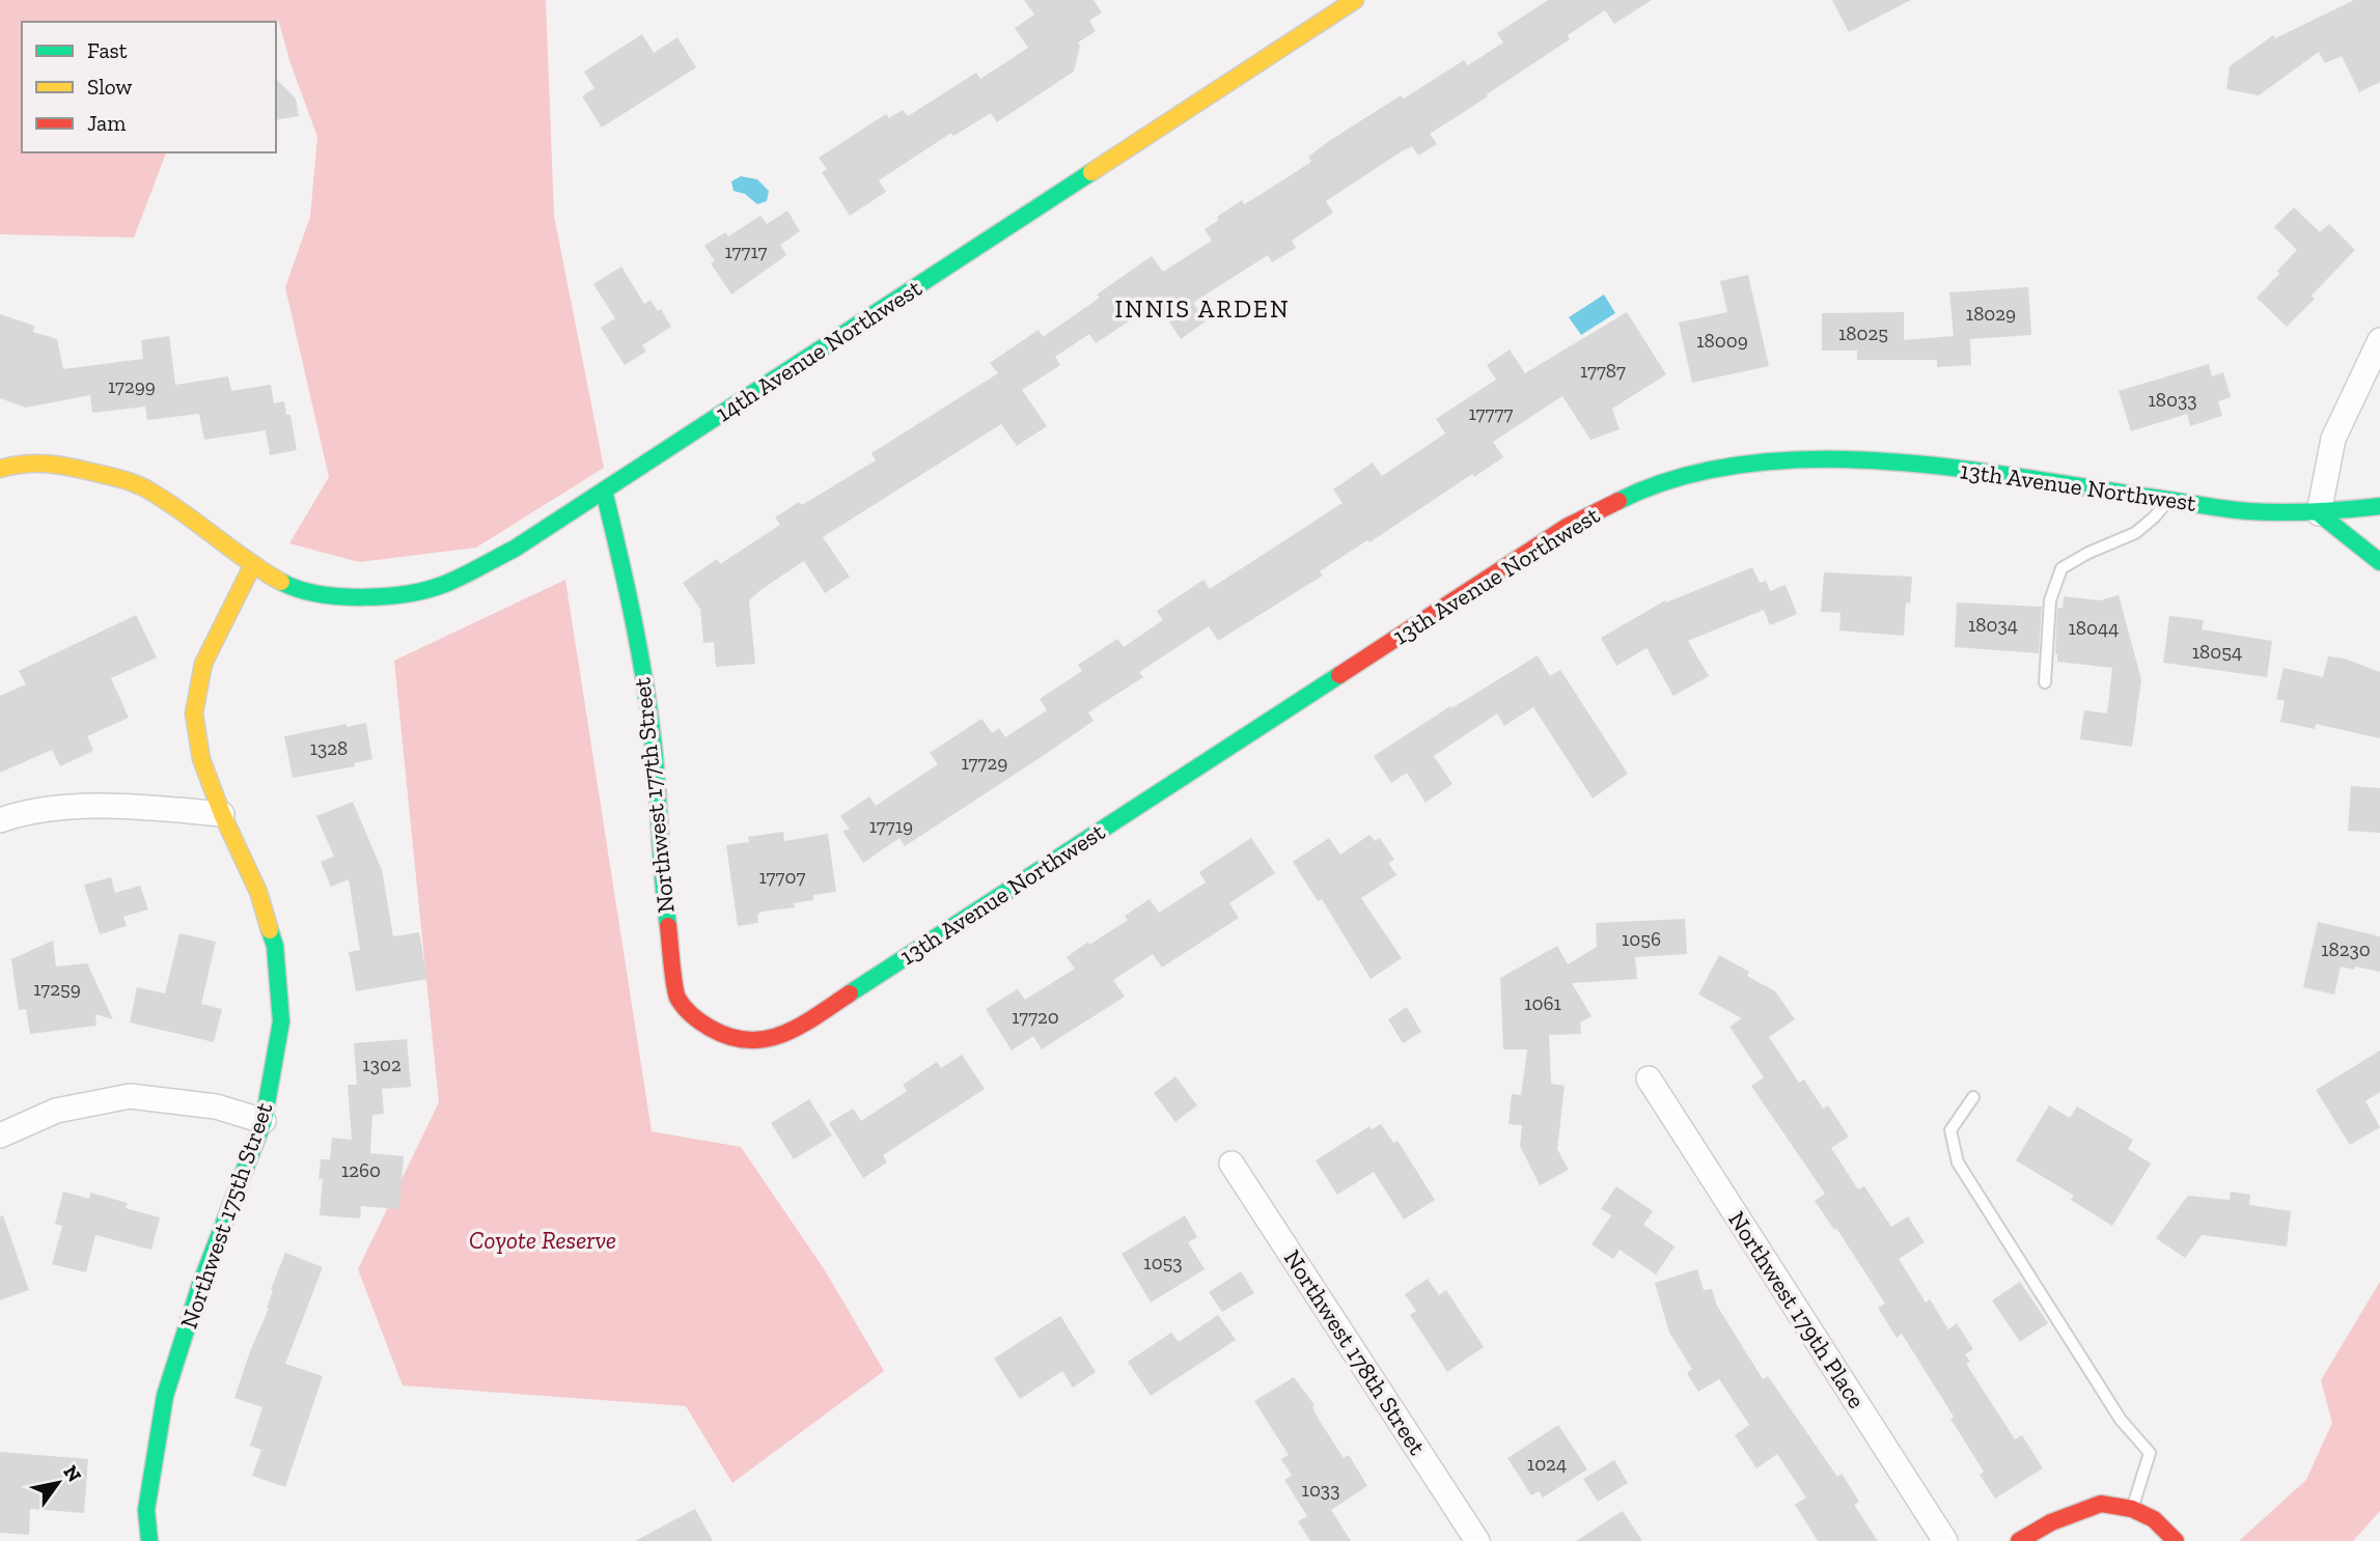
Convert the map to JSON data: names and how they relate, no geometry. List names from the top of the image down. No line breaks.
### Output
{"streets":{"street":["14th Avenue Northwest","13th Avenue Northwest","Northwest 177th Street","Northwest 175th Street","Northwest 179th Place","Northwest 178th Street"]},"crossings":[["14th Avenue Northwest","Northwest 177th Street"],["14th Avenue Northwest","Northwest 175th Street"],["13th Avenue Northwest","Northwest 177th Street"]],"districts":["INNIS ARDEN"],"parks":["Coyote Reserve"],"house_numbers":["17717","18029","18025","18009","17787","17299","18033","17777","18034","18044","18054","1328","17729","17719","17707","1056","18230","17259","1061","17720","1302","1260","1053","1024","1033"],"legend":["Fast","Slow","Jam"],"north":"top right"}
